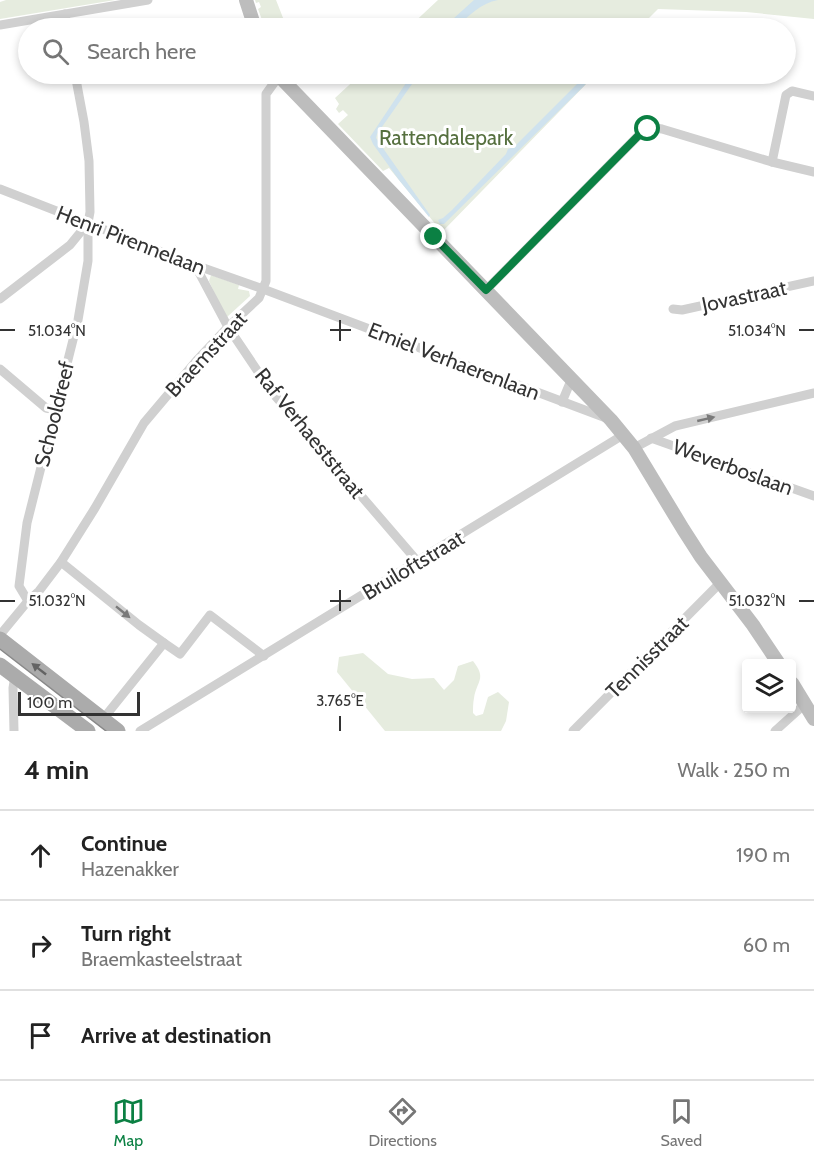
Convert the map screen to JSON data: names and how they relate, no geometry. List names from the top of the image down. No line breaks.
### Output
{"streets":{"street":["Henri Pirennelaan","Jovastraat","Braemstraat","Emiel Verhaerenlaan","Schooldreef","Raf Verhaeststraat","Weverboslaan","Bruiloftstraat","Tennisstraat"]},"crossings":[["Henri Pirennelaan","Braemstraat"],["Henri Pirennelaan","Emiel Verhaerenlaan"],["Henri Pirennelaan","Schooldreef"],["Henri Pirennelaan","Raf Verhaeststraat"],["Braemstraat","Emiel Verhaerenlaan"],["Braemstraat","Schooldreef"],["Braemstraat","Raf Verhaeststraat"],["Raf Verhaeststraat","Bruiloftstraat"]],"parks":["Rattendalepark"],"scale_bar":"100 m","page":{"search":"Search here","scale":"100 m","heading":["4 min","Walk · 250 m"],"list":[["Continue","Hazenakker","190 m"],["Turn right","Braemkasteelstraat","60 m"],"Arrive at destination"],"nav":["Map","Directions","Saved"]},"coordinates":["51.034°N","51.032°N","3.765°E"]}
